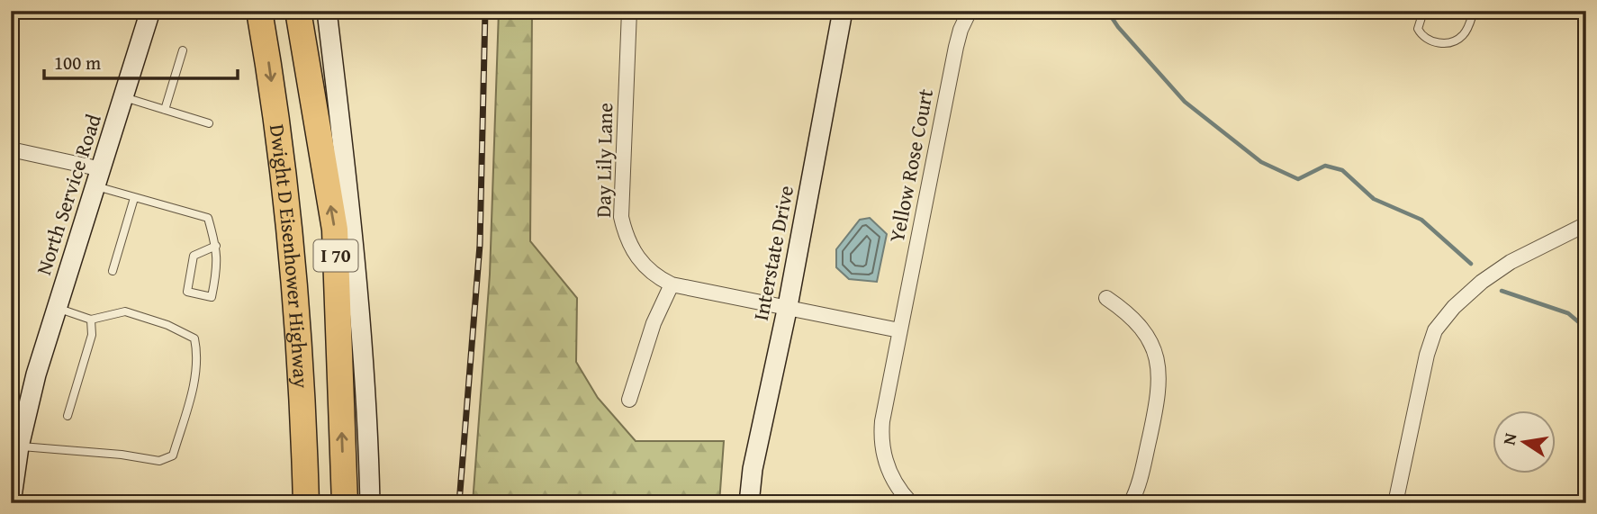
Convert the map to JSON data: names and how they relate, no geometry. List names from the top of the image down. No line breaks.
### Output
{"streets":{"highway":["I 70","Dwight D Eisenhower Highway"],"street":["Day Lily Lane","Yellow Rose Court","North Service Road","Interstate Drive"]},"crossings":[["Day Lily Lane","Yellow Rose Court"],["Day Lily Lane","Interstate Drive"]],"scale_bar":"100 m","north":"left"}
